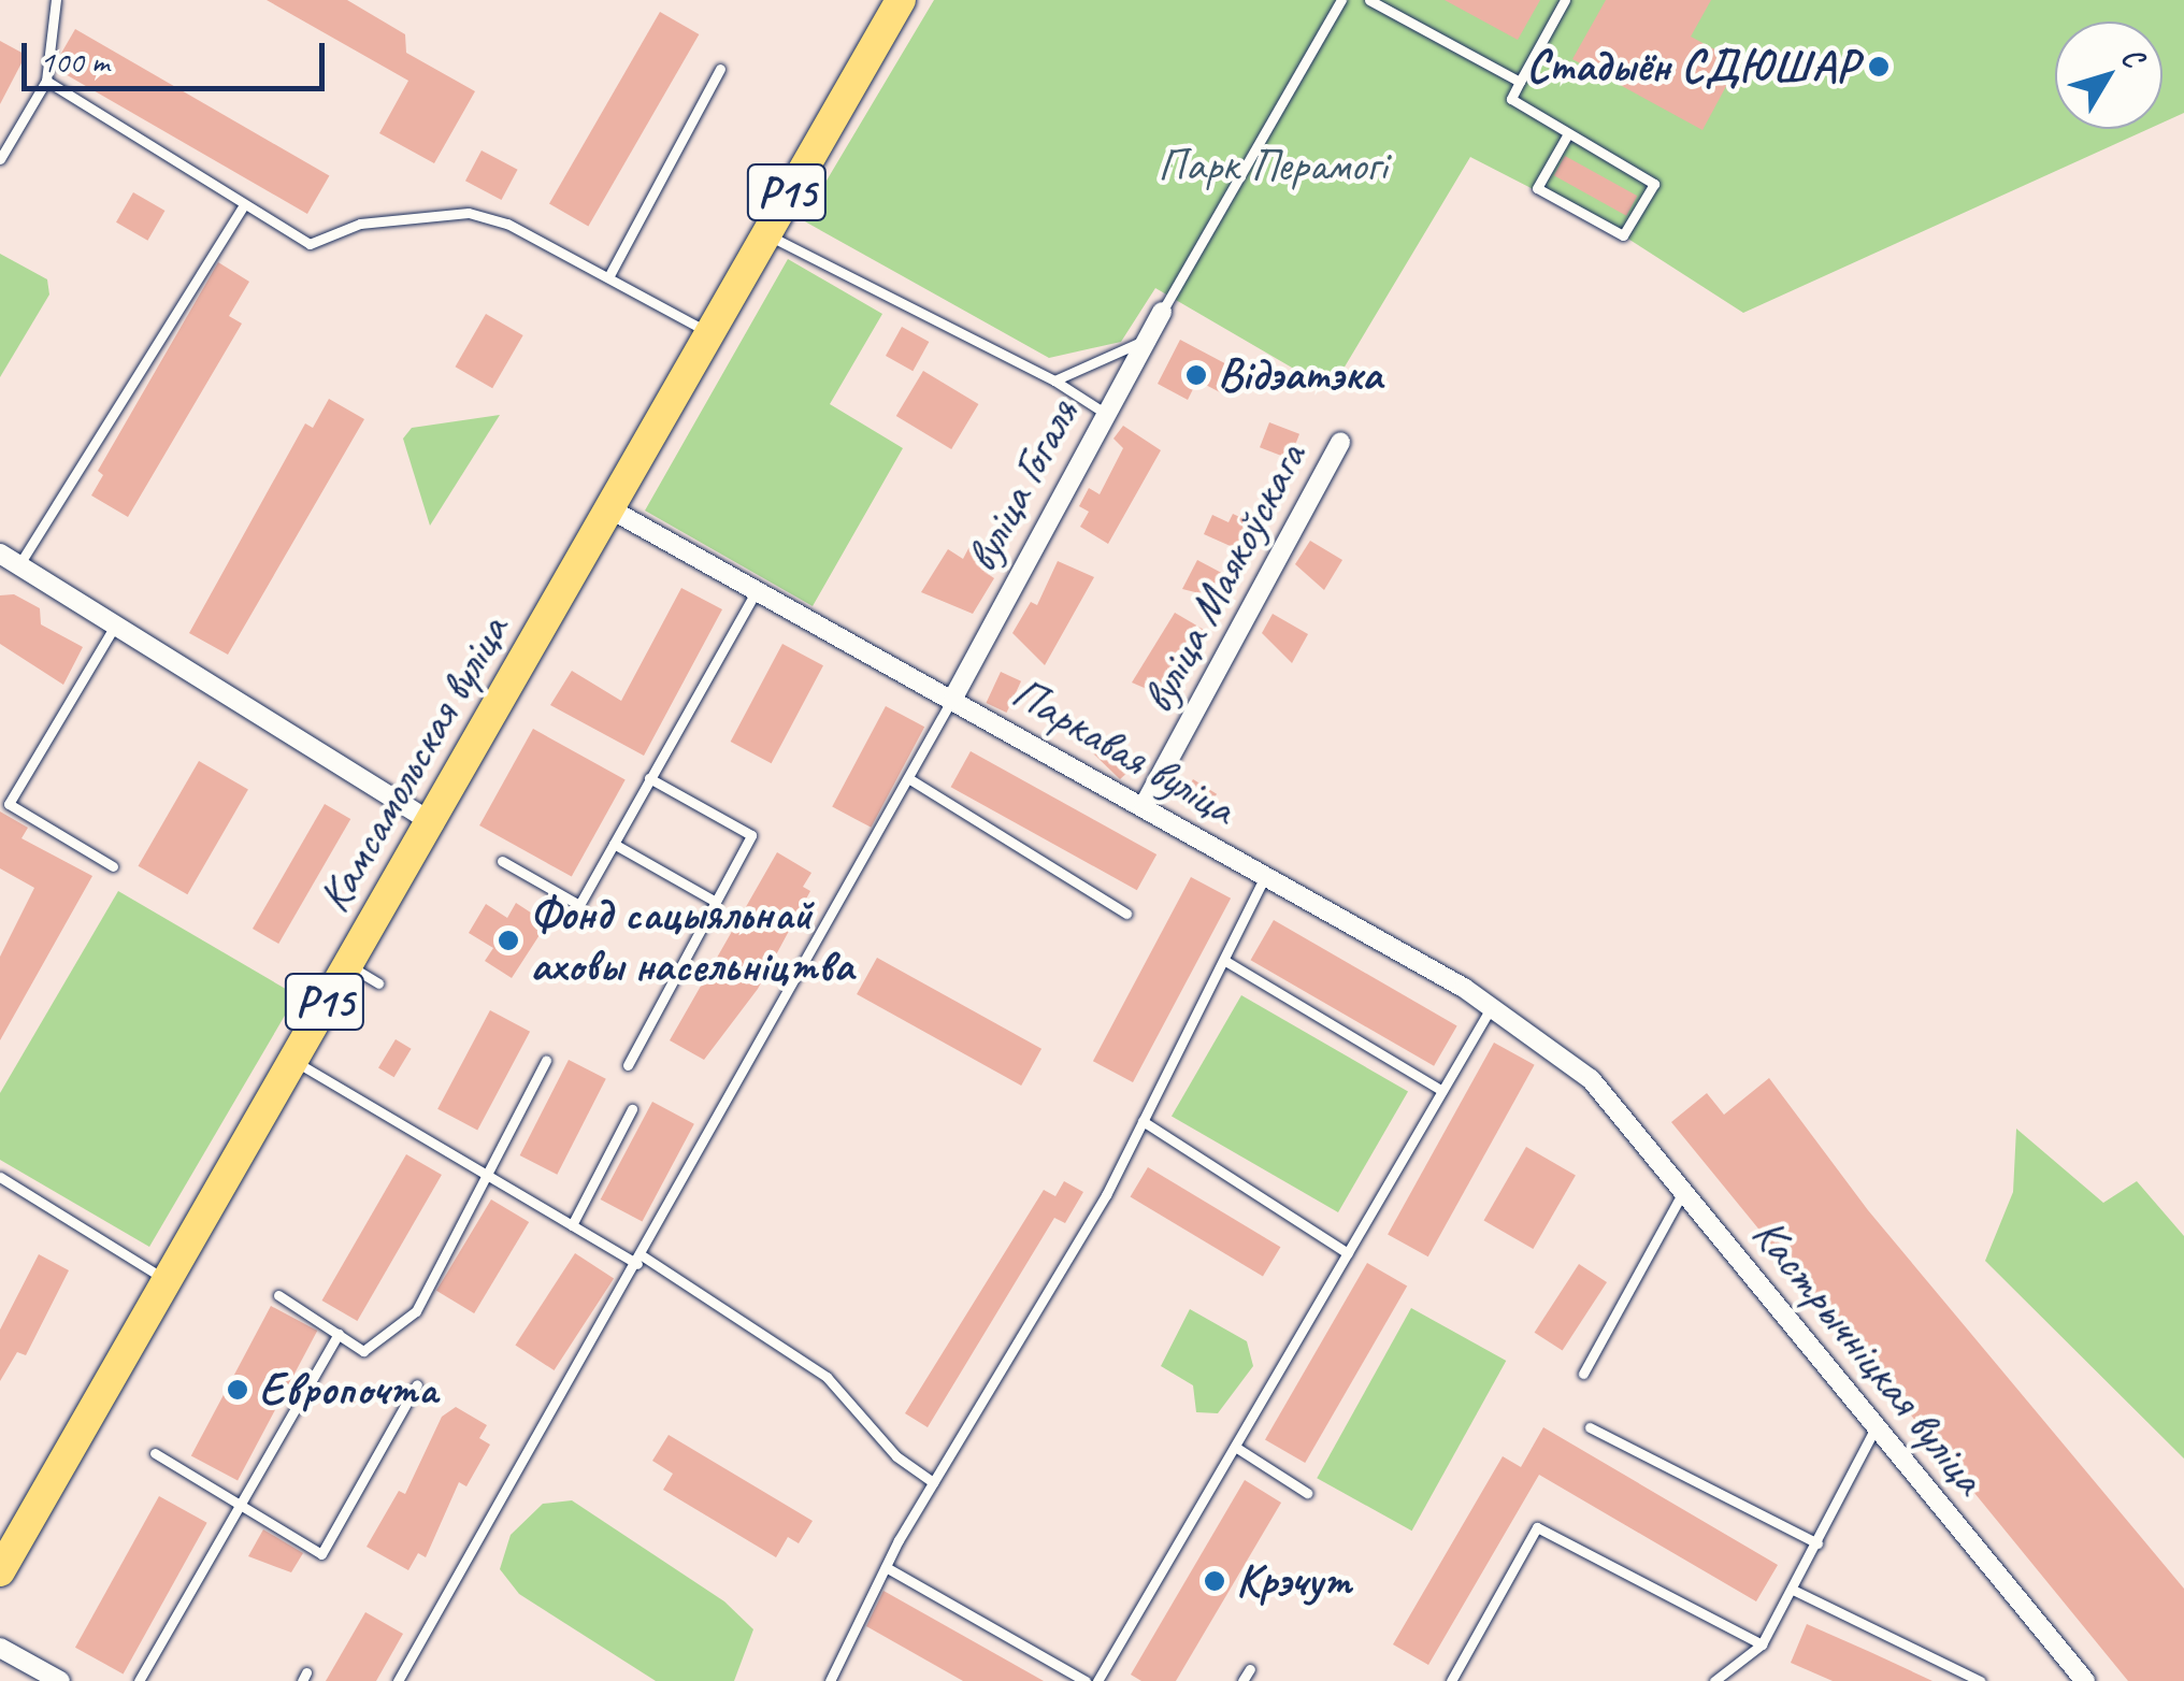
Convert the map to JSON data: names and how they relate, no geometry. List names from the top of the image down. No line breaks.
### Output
{"streets":{"main road":["Р15","Камсамольская вуліца"],"street":["вуліца Гогаля","вуліца Маякоўскага","Паркавая вуліца","Кастрычніцкая вуліца"]},"crossings":[["вуліца Гогаля","Паркавая вуліца"],["вуліца Маякоўскага","Паркавая вуліца"],["Паркавая вуліца","Камсамольская вуліца"],["Паркавая вуліца","Кастрычніцкая вуліца"]],"parks":["Парк Перамогі"],"places":["Стадыён СДЮШАР","Відэатэка","Фонд сацыяльнай аховы насельніцтва","Европочта","Крэчут"],"scale_bar":"100 m","north":"top right"}
